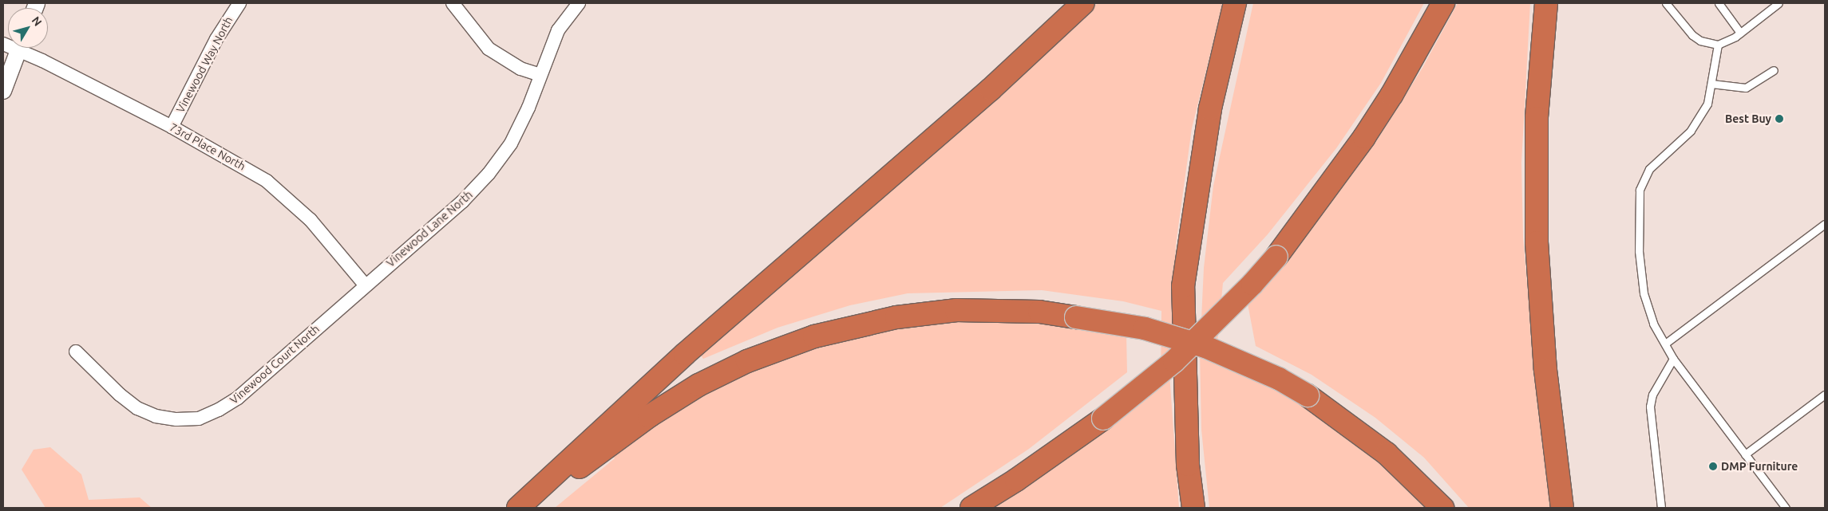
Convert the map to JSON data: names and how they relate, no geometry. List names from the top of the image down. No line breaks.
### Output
{"streets":{"street":["Vinewood Way North","73rd Place North","Vinewood Lane North","Vinewood Court North"]},"crossings":[["Vinewood Way North","73rd Place North"],["73rd Place North","Vinewood Lane North"],["73rd Place North","Vinewood Court North"],["Vinewood Lane North","Vinewood Court North"]],"places":["Best Buy","DMP Furniture"],"north":"top right"}
